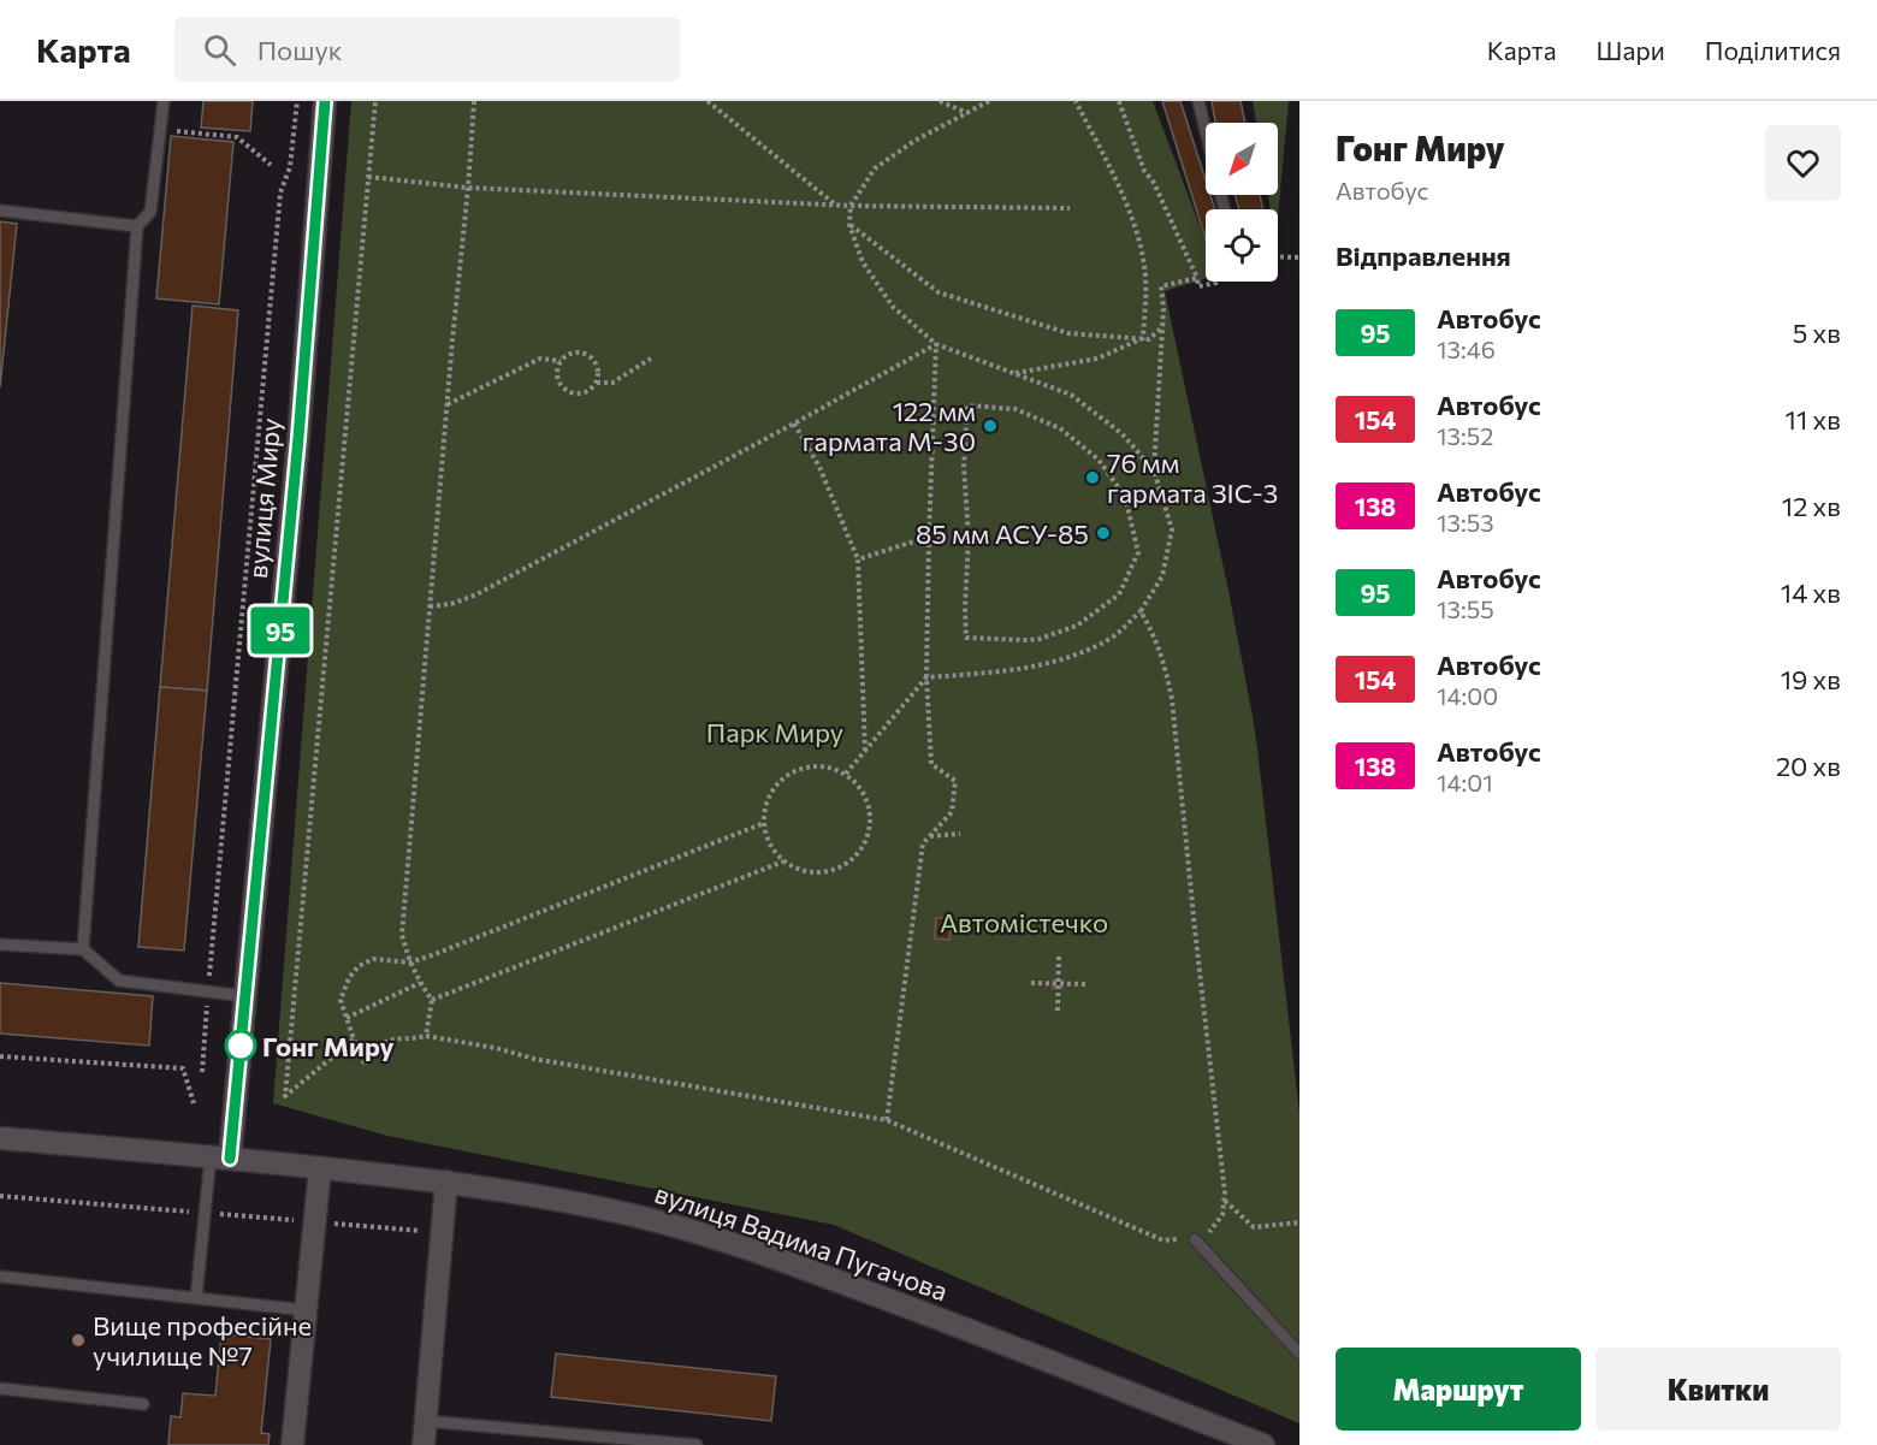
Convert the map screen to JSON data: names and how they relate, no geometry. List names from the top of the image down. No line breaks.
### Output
{"streets":{"street":["вулиця Миру","вулиця Вадима Пугачова"]},"crossings":[["вулиця Миру","вулиця Вадима Пугачова"]],"parks":["Парк Миру","Автомістечко"],"places":["122 мм гармата М-30","76 мм гармата ЗІС-3","85 мм АСУ-85","Гонг Миру","Вище професійне училище №7"],"lines":["bus line 95"],"north":"bottom left","page":{"header":"Карта","search":"Пошук","nav":["Карта","Шари","Поділитися"],"on_map":"95","heading":[["Гонг Миру","Автобус"],"Відправлення"],"list":[{"mark":"95","name":"Автобус","note":"13:46","value":"5 хв"},{"mark":"154","name":"Автобус","note":"13:52","value":"11 хв"},{"mark":"138","name":"Автобус","note":"13:53","value":"12 хв"},{"mark":"95","name":"Автобус","note":"13:55","value":"14 хв"},{"mark":"154","name":"Автобус","note":"14:00","value":"19 хв"},{"mark":"138","name":"Автобус","note":"14:01","value":"20 хв"}],"buttons":["Маршрут","Квитки"]}}
